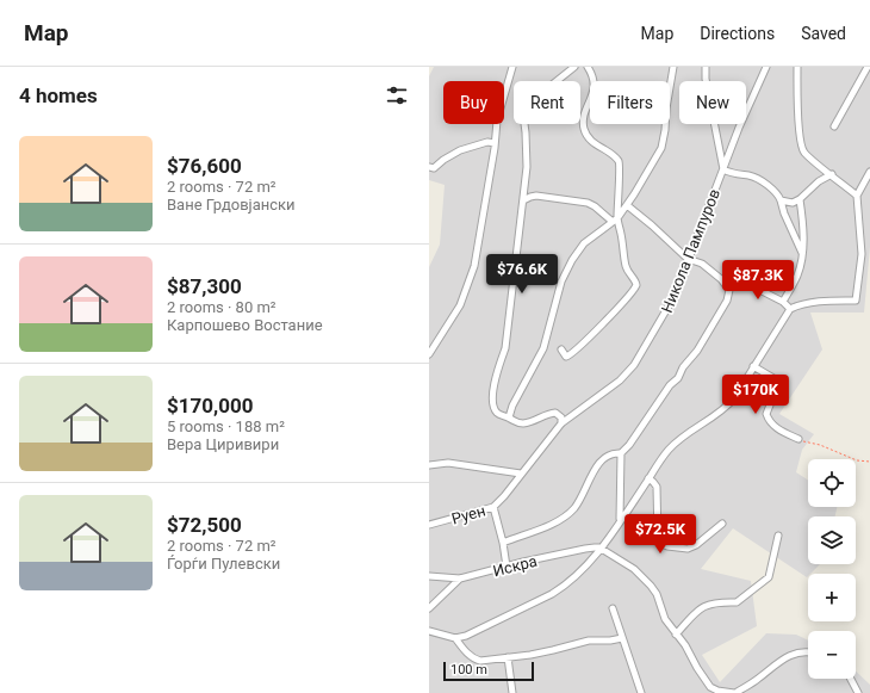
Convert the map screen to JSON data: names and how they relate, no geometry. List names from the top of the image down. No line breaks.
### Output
{"streets":{"street":["Никола Пампуров","Руен","Искра"]},"crossings":[["Никола Пампуров","Руен"]],"scale_bar":"100 m","page":{"header":"Map","nav":["Map","Directions","Saved"],"heading":"4 homes","chip":["Buy","Rent","Filters","New"],"list":[{"name":"$76,600","note":"2 rooms · 72 m² · Ване Грдовјански"},{"name":"$87,300","note":"2 rooms · 80 m² · Карпошево Востание"},{"name":"$170,000","note":"5 rooms · 188 m² · Вера Циривири"},{"name":"$72,500","note":"2 rooms · 72 m² · Ѓорѓи Пулевски"}],"price":["$76.6K","$87.3K","$170K","$72.5K"],"map_buttons":["+","−"],"scale":"100 m"}}
